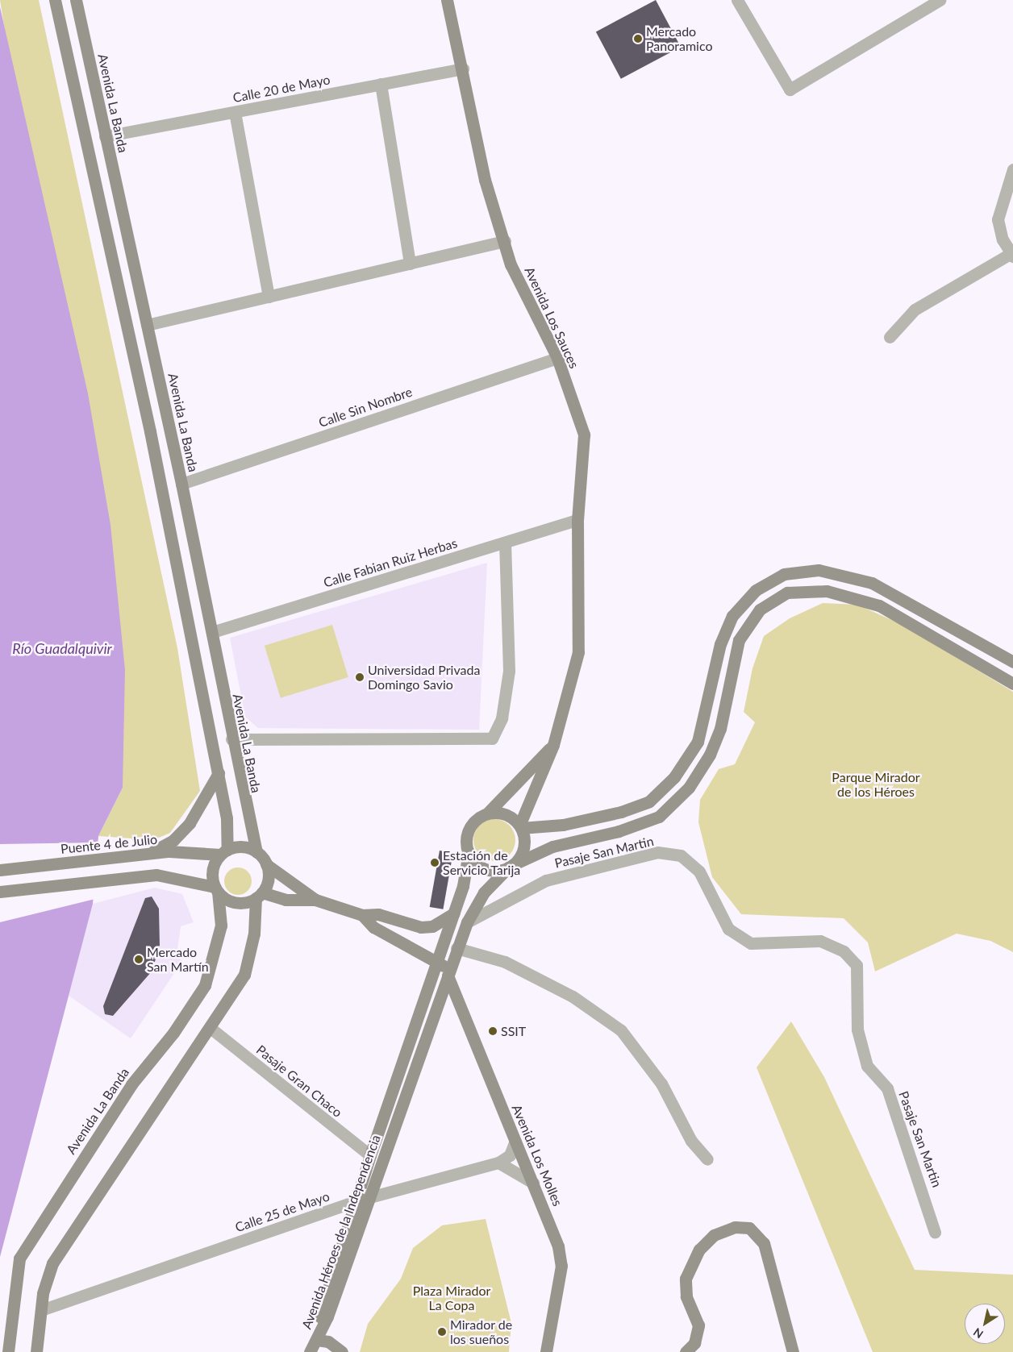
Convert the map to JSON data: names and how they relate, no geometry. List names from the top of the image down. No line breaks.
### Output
{"streets":{"street":["Calle 20 de Mayo","Avenida La Banda","Avenida Los Sauces","Calle Sin Nombre","Calle Fabian Ruiz Herbas","Puente 4 de Julio","Pasaje San Martin","Pasaje Gran Chaco","Avenida Los Molles","Calle 25 de Mayo","Avenida Héroes de la Independencia"]},"crossings":[["Calle 20 de Mayo","Avenida La Banda"],["Calle 20 de Mayo","Avenida Los Sauces"],["Avenida La Banda","Calle Sin Nombre"],["Avenida La Banda","Calle Fabian Ruiz Herbas"],["Avenida La Banda","Puente 4 de Julio"],["Avenida Los Sauces","Calle Sin Nombre"],["Avenida Los Sauces","Calle Fabian Ruiz Herbas"],["Avenida Los Sauces","Avenida Héroes de la Independencia"],["Pasaje San Martin","Avenida Héroes de la Independencia"],["Pasaje Gran Chaco","Avenida Héroes de la Independencia"],["Avenida Los Molles","Avenida Héroes de la Independencia"],["Calle 25 de Mayo","Avenida Héroes de la Independencia"]],"water":["Río Guadalquivir"],"parks":["Parque Mirador de los Héroes","Plaza Mirador La Copa"],"places":["Mercado Panoramico","Universidad Privada Domingo Savio","Estación de Servicio Tarija","Mercado San Martín","SSIT","Mirador de los sueños"],"north":"bottom left"}
